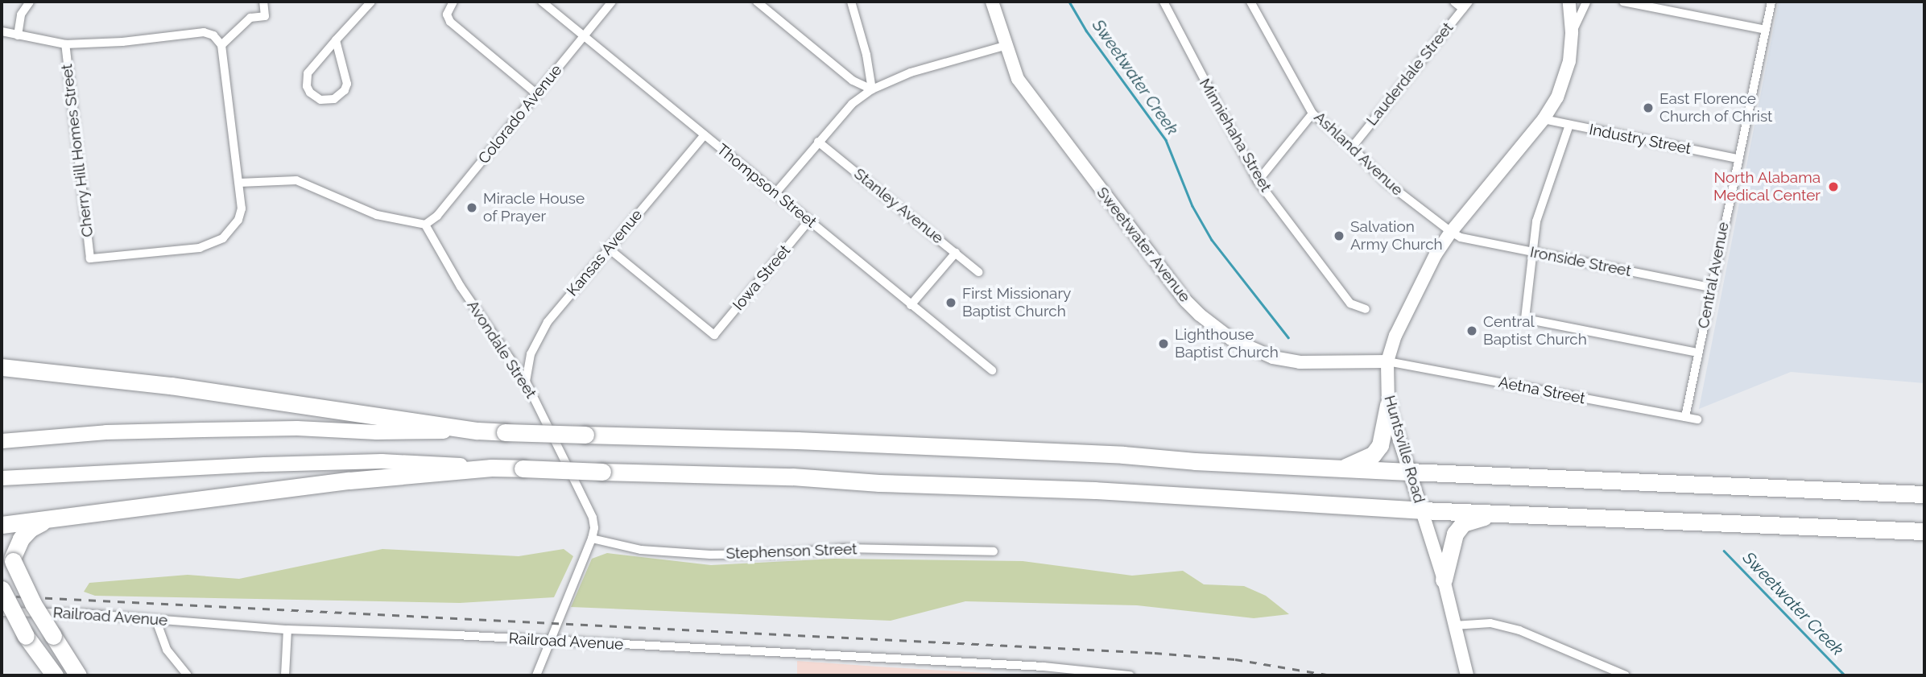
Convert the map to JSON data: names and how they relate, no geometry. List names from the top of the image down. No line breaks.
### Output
{"streets":{"main road":["Sweetwater Avenue","Huntsville Road"],"street":["Lauderdale Street","Colorado Avenue","Minniehaha Street","Industry Street","Cherry Hill Homes Street","Ashland Avenue","Thompson Street","Stanley Avenue","Kansas Avenue","Ironside Street","Central Avenue","Iowa Street","Avondale Street","Aetna Street","Stephenson Street","Railroad Avenue"]},"crossings":[["Lauderdale Street","Ashland Avenue"],["Colorado Avenue","Thompson Street"],["Colorado Avenue","Avondale Street"],["Industry Street","Central Avenue"],["Industry Street","Huntsville Road"],["Ashland Avenue","Ironside Street"],["Ashland Avenue","Huntsville Road"],["Thompson Street","Kansas Avenue"],["Thompson Street","Iowa Street"],["Sweetwater Avenue","Aetna Street"],["Sweetwater Avenue","Huntsville Road"],["Kansas Avenue","Iowa Street"],["Kansas Avenue","Avondale Street"],["Ironside Street","Central Avenue"],["Ironside Street","Huntsville Road"],["Central Avenue","Aetna Street"],["Avondale Street","Stephenson Street"],["Aetna Street","Huntsville Road"]],"water":["Sweetwater Creek"],"places":["East Florence Church of Christ","North Alabama Medical Center","Miracle House of Prayer","Salvation Army Church","First Missionary Baptist Church","Central Baptist Church","Lighthouse Baptist Church"]}
